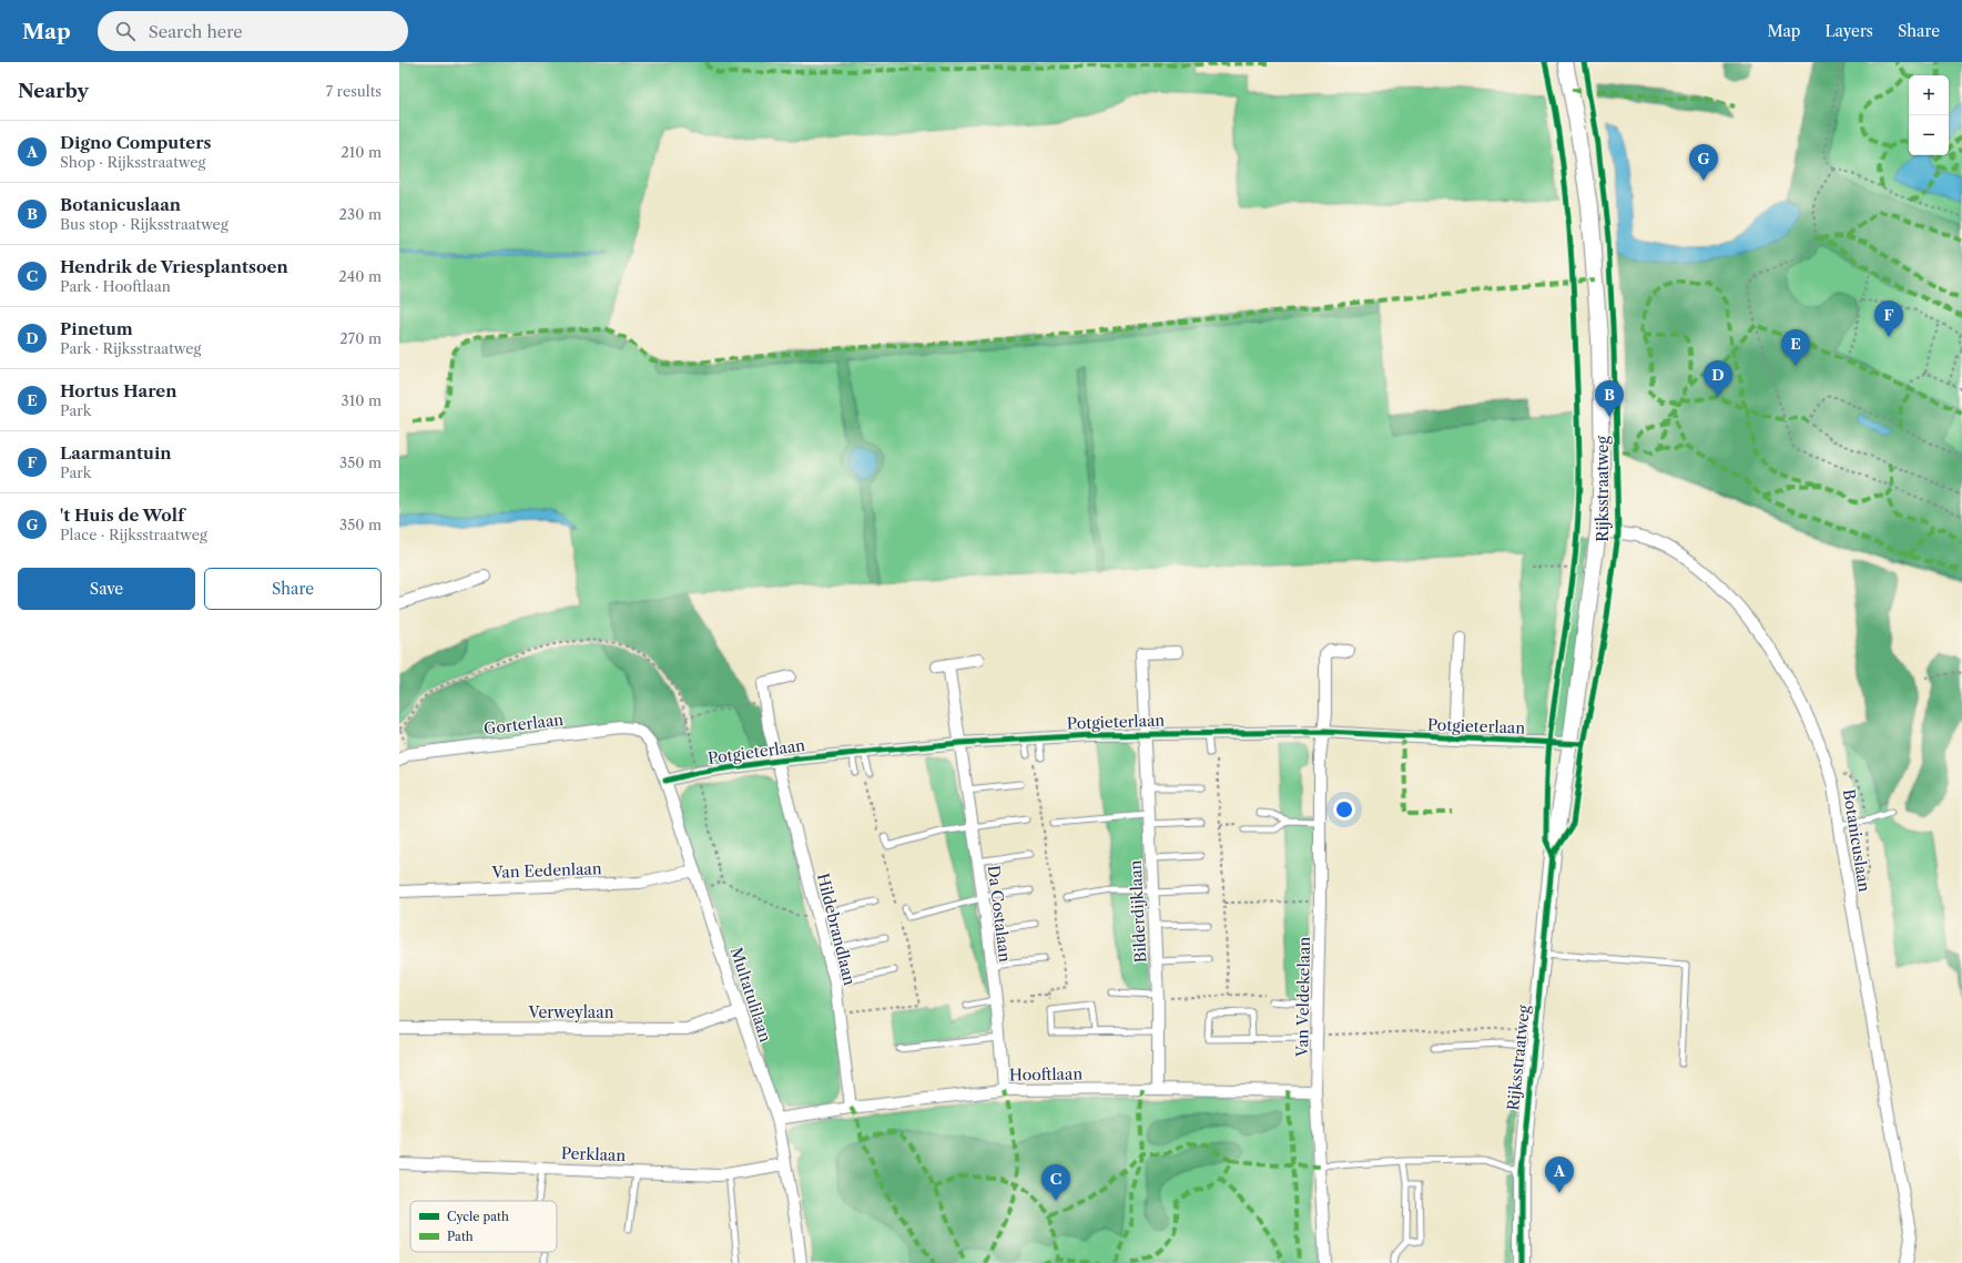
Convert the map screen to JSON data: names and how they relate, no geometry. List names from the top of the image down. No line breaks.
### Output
{"streets":{"main road":["Rijksstraatweg"],"street":["Potgieterlaan","Gorterlaan","Botanicuslaan","Van Eedenlaan","Bilderdijklaan","Da Costalaan","Hildebrandlaan","Multatulilaan","Van Veldekelaan","Verweylaan","Hooftlaan","Perklaan"]},"crossings":[["Rijksstraatweg","Potgieterlaan"],["Rijksstraatweg","Botanicuslaan"],["Potgieterlaan","Bilderdijklaan"],["Potgieterlaan","Da Costalaan"],["Potgieterlaan","Hildebrandlaan"],["Potgieterlaan","Multatulilaan"],["Potgieterlaan","Van Veldekelaan"],["Gorterlaan","Multatulilaan"],["Van Eedenlaan","Multatulilaan"],["Bilderdijklaan","Hooftlaan"],["Da Costalaan","Hooftlaan"],["Hildebrandlaan","Hooftlaan"],["Multatulilaan","Verweylaan"],["Multatulilaan","Hooftlaan"],["Multatulilaan","Perklaan"],["Van Veldekelaan","Hooftlaan"]],"legend":["Cycle path","Path"],"page":{"header":"Map","search":"Search here","nav":["Map","Layers","Share"],"heading":["Nearby","7 results"],"map_buttons":["+","−"],"list":[{"mark":"A","name":"Digno Computers","note":"Shop · Rijksstraatweg","value":"210 m"},{"mark":"B","name":"Botanicuslaan","note":"Bus stop · Rijksstraatweg","value":"230 m"},{"mark":"C","name":"Hendrik de Vriesplantsoen","note":"Park · Hooftlaan","value":"240 m"},{"mark":"D","name":"Pinetum","note":"Park · Rijksstraatweg","value":"270 m"},{"mark":"E","name":"Hortus Haren","note":"Park","value":"310 m"},{"mark":"F","name":"Laarmantuin","note":"Park","value":"350 m"},{"mark":"G","name":"'t Huis de Wolf","note":"Place · Rijksstraatweg","value":"350 m"}],"pins":["G","F","E","D","B","A","C"],"buttons":["Save","Share"]}}
